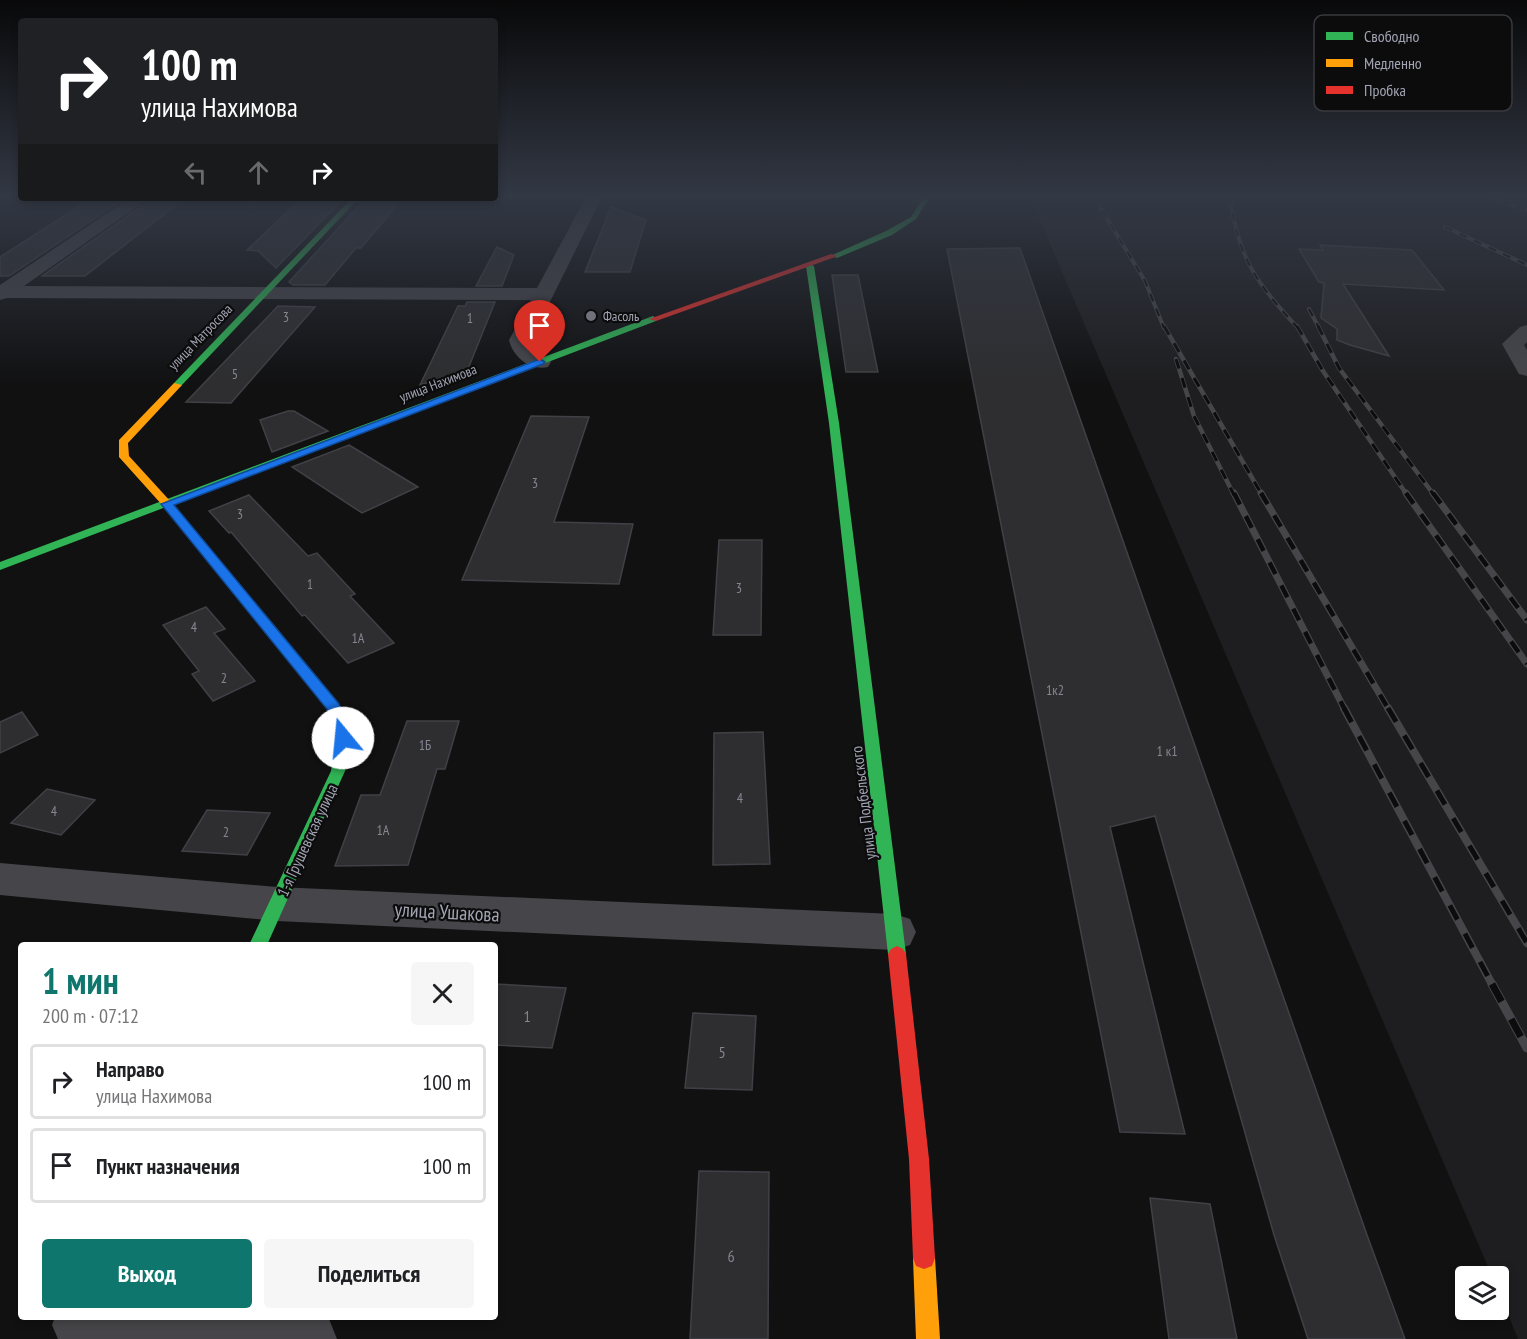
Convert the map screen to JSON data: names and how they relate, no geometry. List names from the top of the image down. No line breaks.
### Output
{"streets":{"street":["улица Матросова","улица Нахимова","улица Подбельского","1-я Грушевская улица","улица Ушакова"]},"crossings":[["улица Матросова","улица Нахимова"],["улица Матросова","1-я Грушевская улица"],["улица Нахимова","улица Подбельского"],["улица Нахимова","1-я Грушевская улица"],["улица Подбельского","улица Ушакова"],["1-я Грушевская улица","улица Ушакова"]],"places":["Фасоль"],"house_numbers":["3","1","5","3","3","1","3","4","1А","2","1к2","1Б","1 к1","4","4","1А","2","1","5","6"],"legend":["Свободно","Медленно","Пробка"],"page":{"turn":["100 m","улица Нахимова"],"heading":["1 мин","200 m · 07:12"],"list":[{"name":"Направо","note":"улица Нахимова","value":"100 m"},{"name":"Пункт назначения","value":"100 m"}],"buttons":["Выход","Поделиться"]}}
